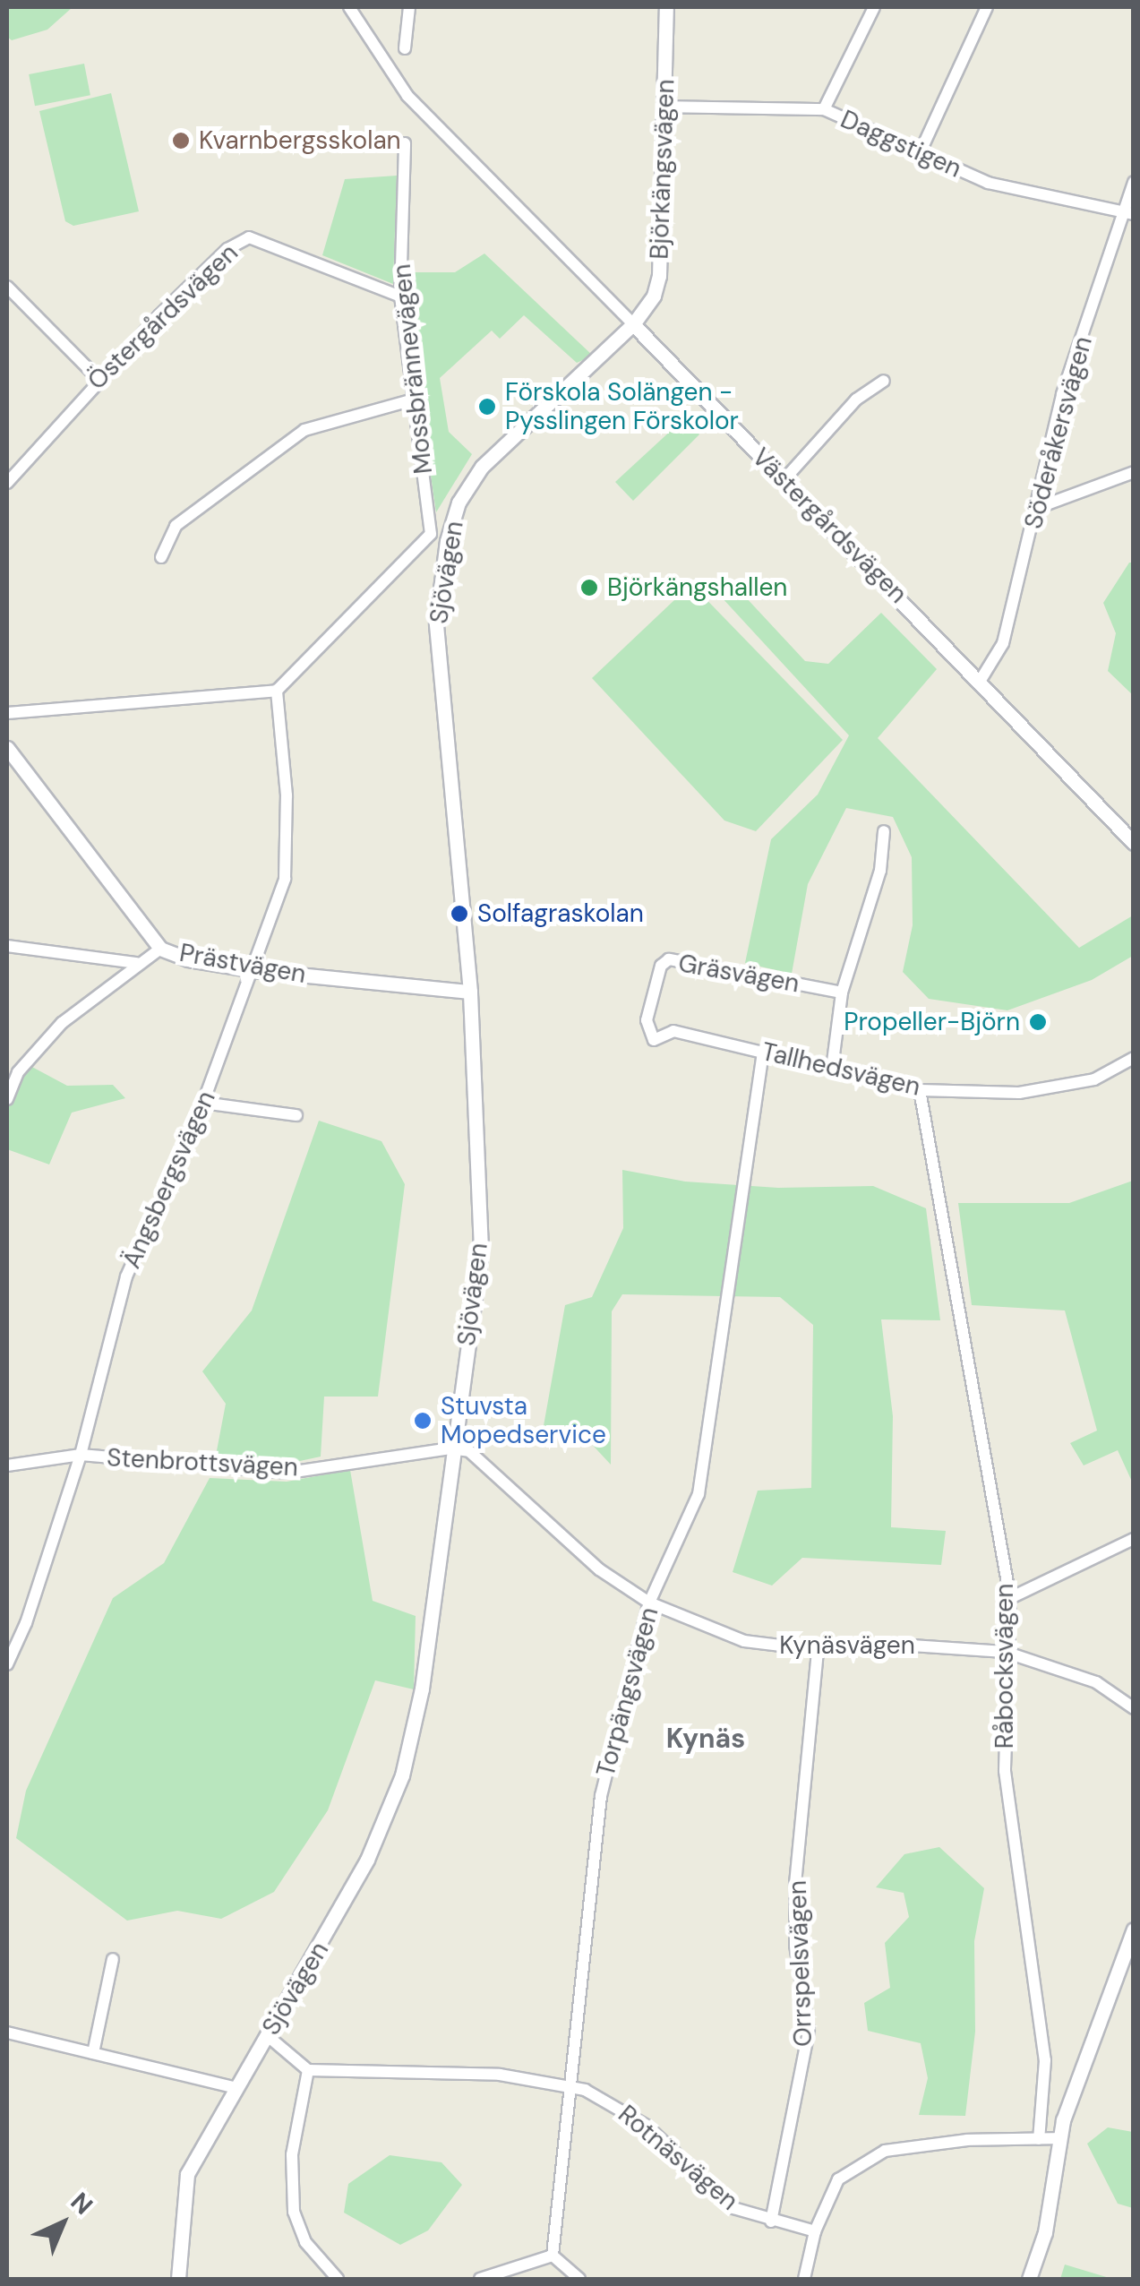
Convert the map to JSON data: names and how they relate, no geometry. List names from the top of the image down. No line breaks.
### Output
{"streets":{"street":["Daggstigen","Björkängsvägen","Östergårdsvägen","Mossbrännevägen","Söderåkersvägen","Västergårdsvägen","Sjövägen","Prästvägen","Gräsvägen","Tallhedsvägen","Ängsbergsvägen","Stenbrottsvägen","Kynäsvägen","Råbocksvägen","Torpängsvägen","Orrspelsvägen","Rotnäsvägen"]},"crossings":[["Daggstigen","Björkängsvägen"],["Daggstigen","Söderåkersvägen"],["Björkängsvägen","Västergårdsvägen"],["Björkängsvägen","Sjövägen"],["Östergårdsvägen","Mossbrännevägen"],["Mossbrännevägen","Ängsbergsvägen"],["Söderåkersvägen","Västergårdsvägen"],["Västergårdsvägen","Sjövägen"],["Sjövägen","Prästvägen"],["Sjövägen","Stenbrottsvägen"],["Sjövägen","Kynäsvägen"],["Prästvägen","Ängsbergsvägen"],["Gräsvägen","Tallhedsvägen"],["Tallhedsvägen","Råbocksvägen"],["Tallhedsvägen","Torpängsvägen"],["Ängsbergsvägen","Stenbrottsvägen"],["Stenbrottsvägen","Kynäsvägen"],["Kynäsvägen","Råbocksvägen"],["Kynäsvägen","Torpängsvägen"],["Kynäsvägen","Orrspelsvägen"],["Torpängsvägen","Rotnäsvägen"],["Orrspelsvägen","Rotnäsvägen"]],"districts":["Kynäs"],"places":["Kvarnbergsskolan","Förskola Solängen - Pysslingen Förskolor","Björkängshallen","Solfagraskolan","Propeller-Björn","Stuvsta Mopedservice"],"north":"top right"}
